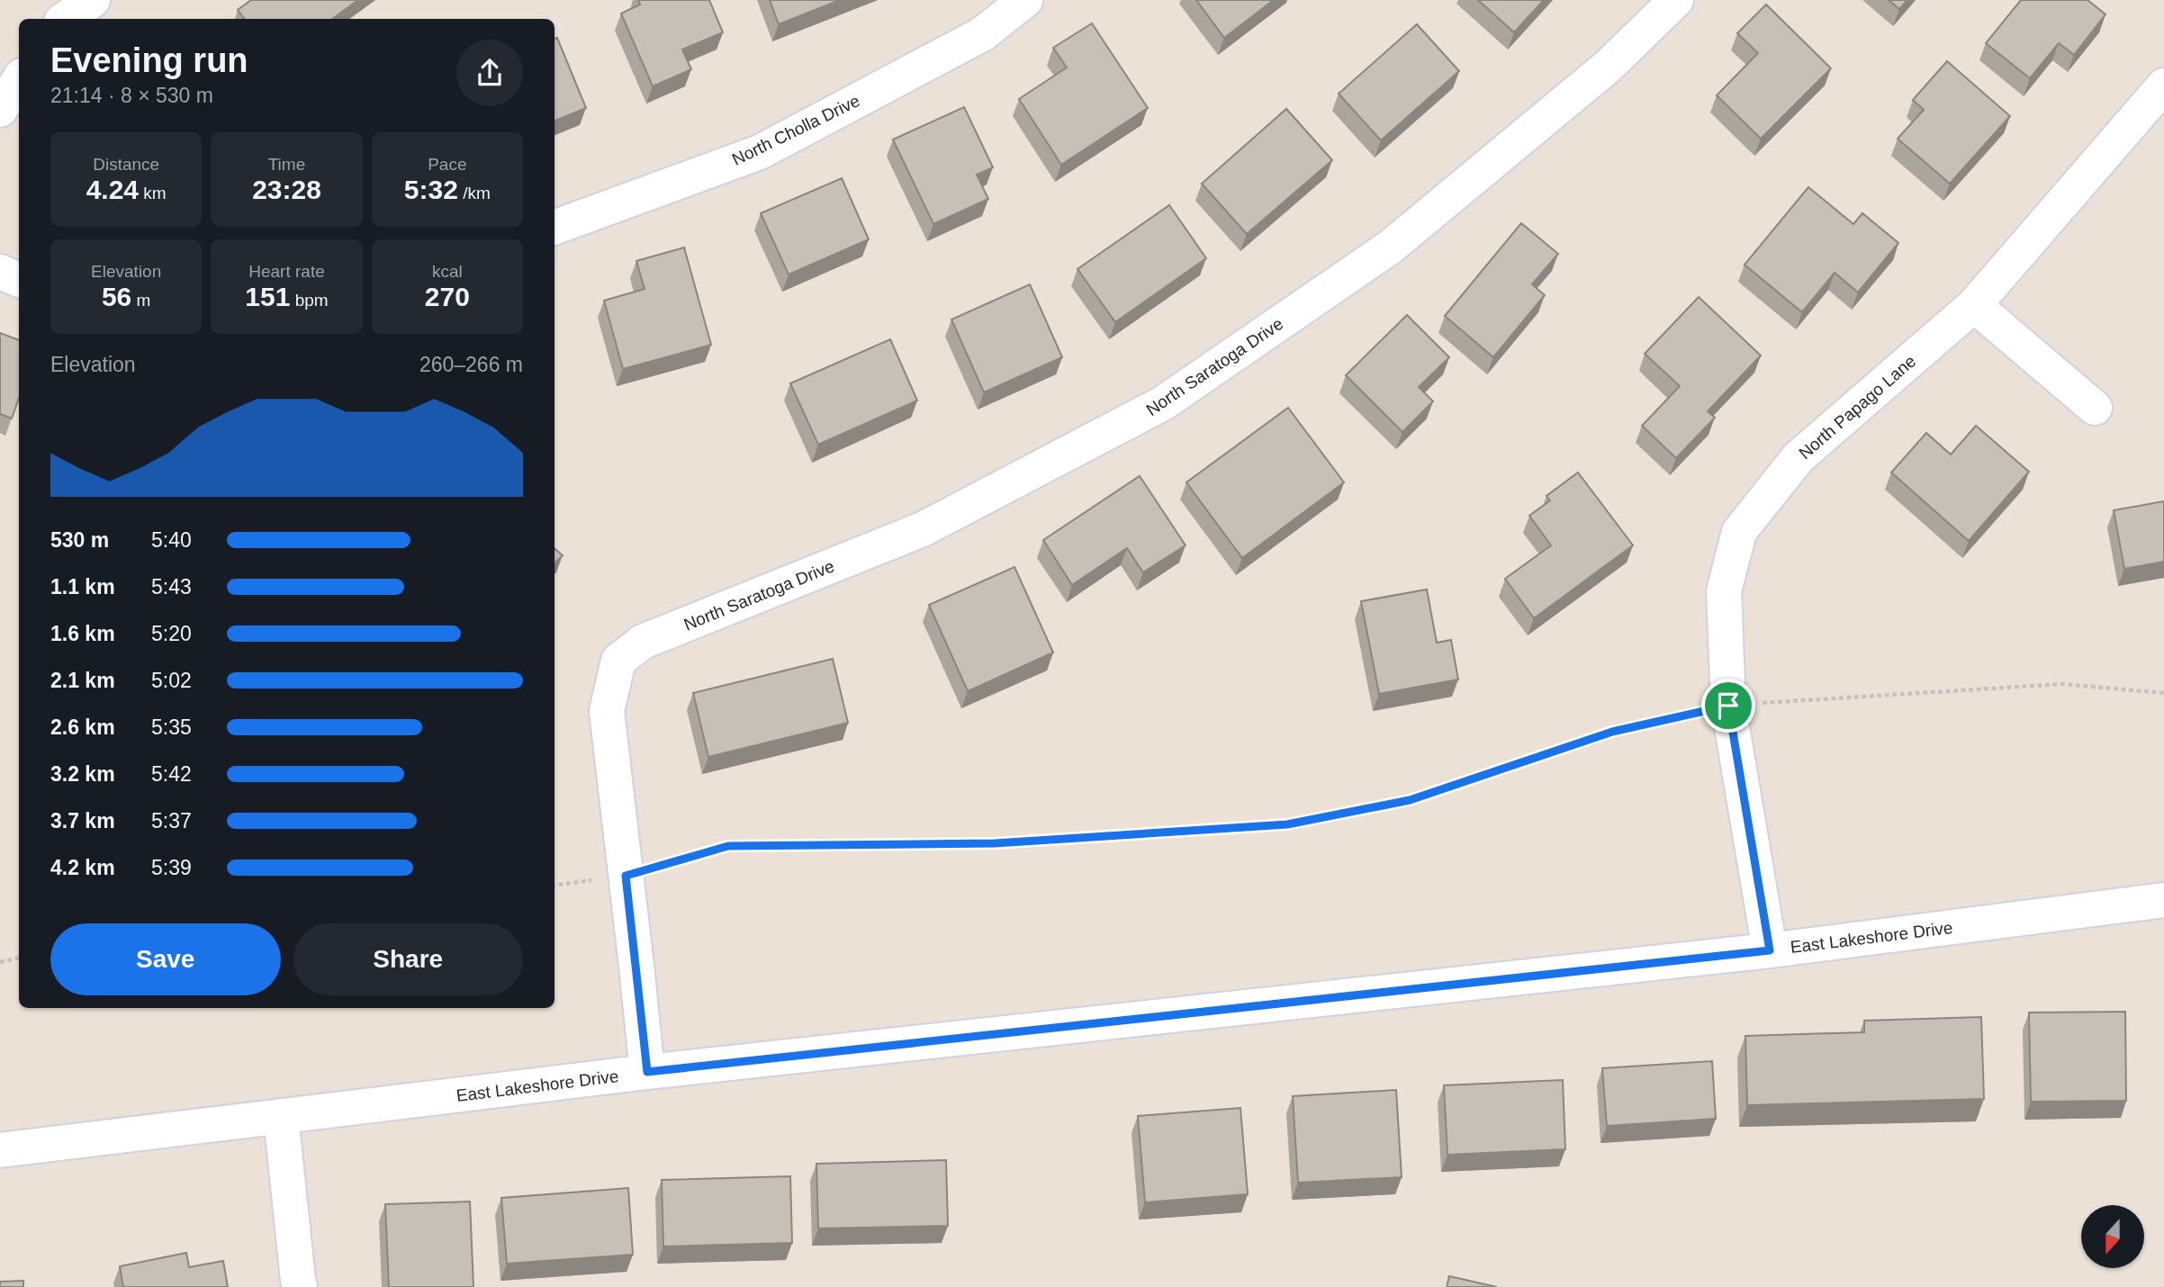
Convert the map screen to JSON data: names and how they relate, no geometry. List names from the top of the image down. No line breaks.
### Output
{"streets":{"street":["North Cholla Drive","North Saratoga Drive","North Papago Lane","East Lakeshore Drive"]},"crossings":[["North Papago Lane","East Lakeshore Drive"]],"north":"bottom","page":{"heading":["Evening run","21:14 · 8 × 530 m"],"stats":[["Distance","4.24 km"],["Time","23:28"],["Pace","5:32 /km"],["Elevation","56 m"],["Heart rate","151 bpm"],["kcal","270"]],"chart":["Elevation","260–266 m"],"list":[{"name":"530 m","note":"5:40"},{"name":"1.1 km","note":"5:43"},{"name":"1.6 km","note":"5:20"},{"name":"2.1 km","note":"5:02"},{"name":"2.6 km","note":"5:35"},{"name":"3.2 km","note":"5:42"},{"name":"3.7 km","note":"5:37"},{"name":"4.2 km","note":"5:39"}],"buttons":["Save","Share"]}}
